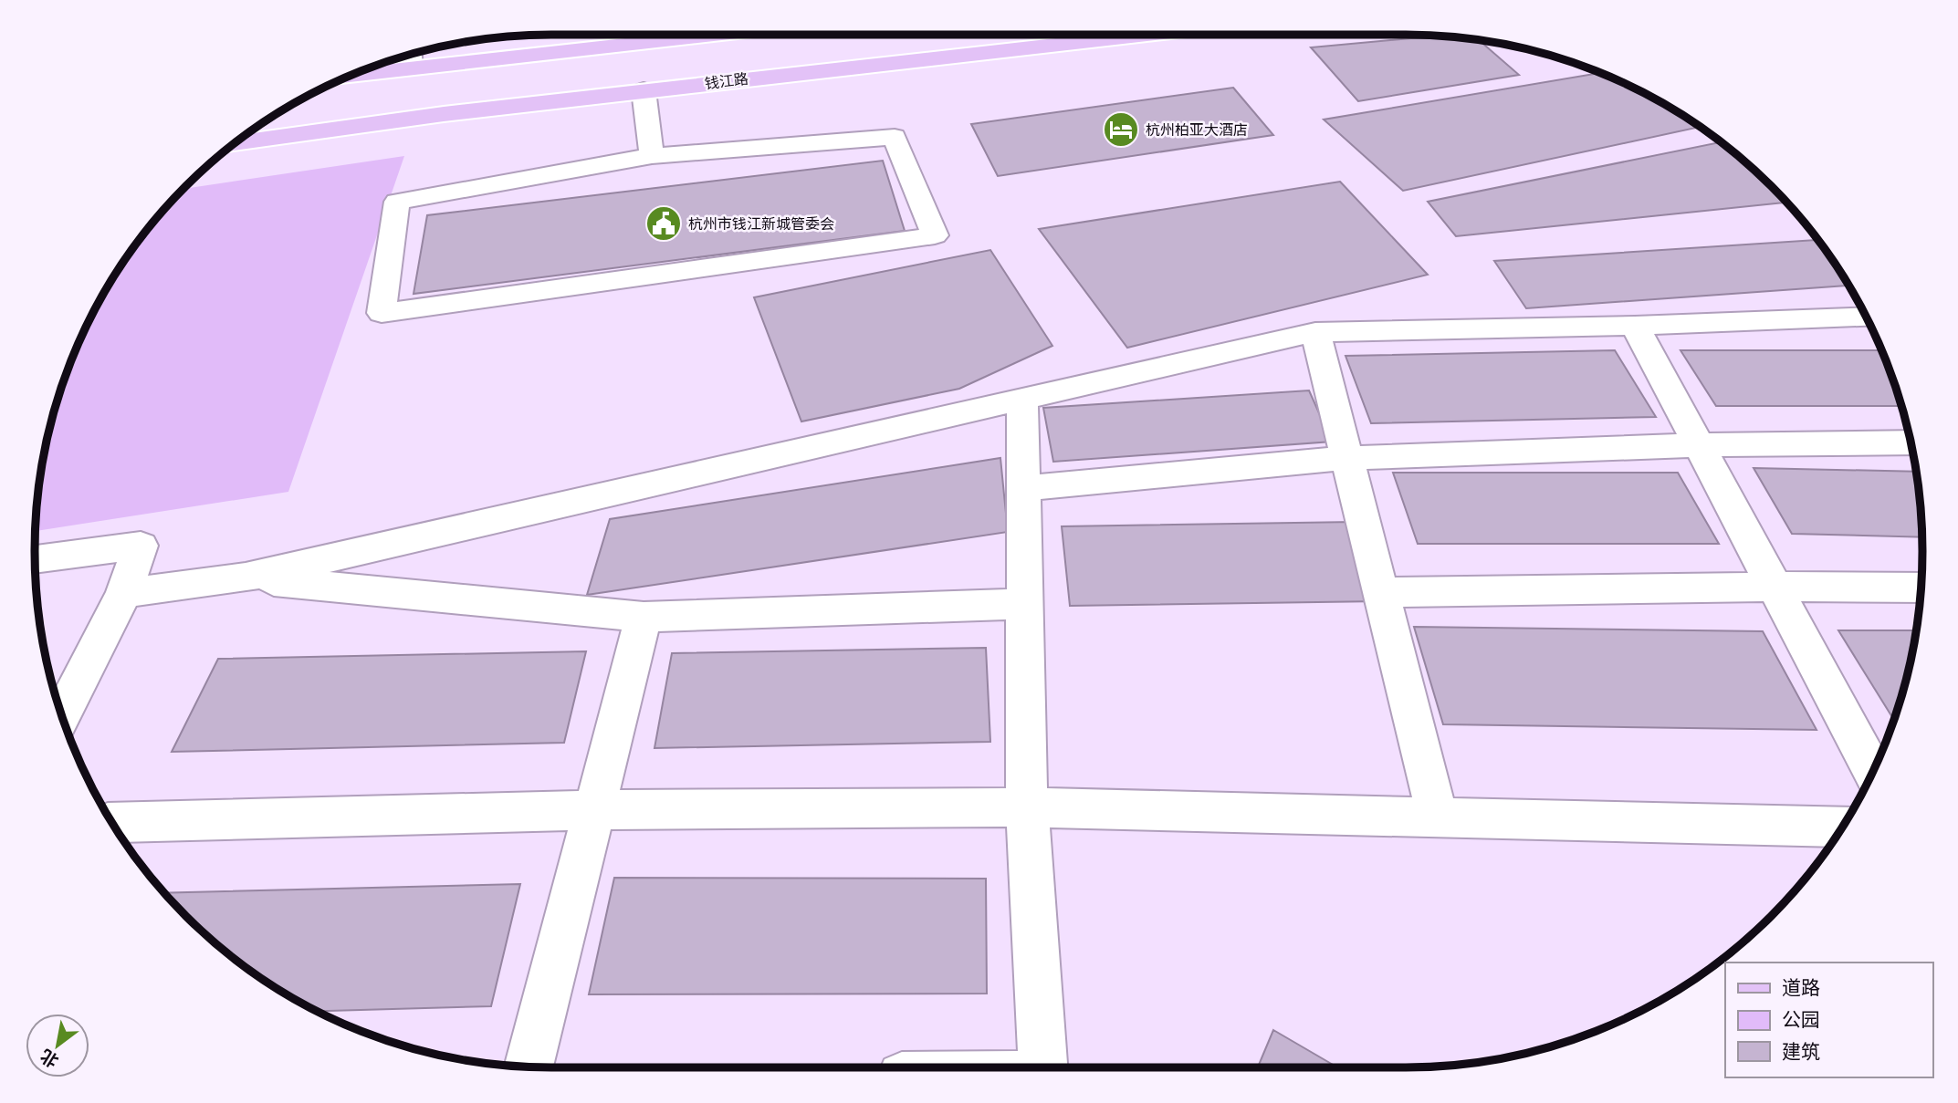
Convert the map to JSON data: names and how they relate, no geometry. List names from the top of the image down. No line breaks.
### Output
{"streets":{"main road":["钱江路"]},"places":{"hotel":["杭州柏亚大酒店"],"public building":["杭州市钱江新城管委会"]},"legend":["道路","公园","建筑"],"north":"bottom left"}
